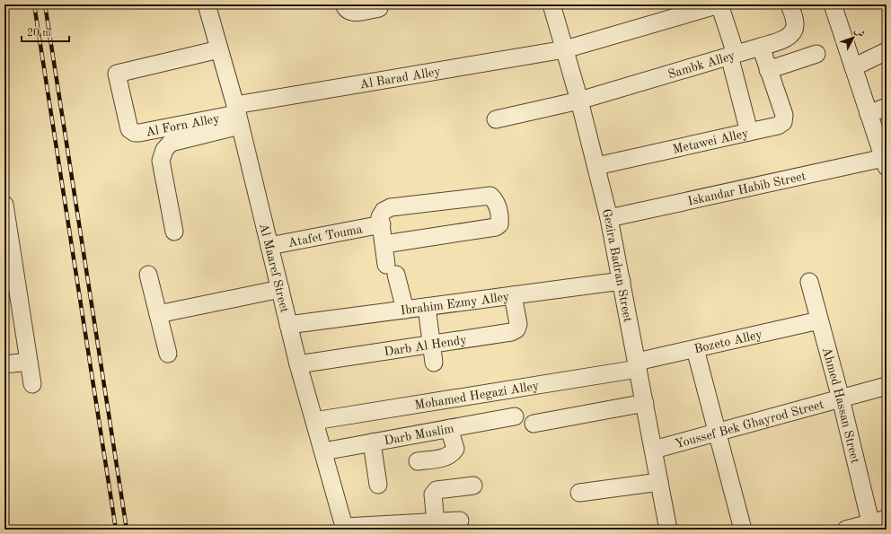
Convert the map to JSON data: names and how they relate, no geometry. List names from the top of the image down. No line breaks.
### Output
{"streets":{"street":["Sambk Alley","Al Barad Alley","Al Forn Alley","Metawei Alley","Iskandar Habib Street","Atafet Touma","Gezira Badran Street","Al Maaref Street","Ibrahim Ezmy Alley","Bozeto Alley","Darb Al Hendy","Mohamed Hegazi Alley","Ahmed Hassan Street","Youssef Bek Ghayrod Street","Darb Muslim"]},"crossings":[["Sambk Alley","Metawei Alley"],["Sambk Alley","Gezira Badran Street"],["Al Barad Alley","Al Forn Alley"],["Al Barad Alley","Metawei Alley"],["Al Barad Alley","Gezira Badran Street"],["Al Barad Alley","Al Maaref Street"],["Al Forn Alley","Al Maaref Street"],["Metawei Alley","Gezira Badran Street"],["Iskandar Habib Street","Gezira Badran Street"],["Atafet Touma","Al Maaref Street"],["Gezira Badran Street","Ibrahim Ezmy Alley"],["Gezira Badran Street","Bozeto Alley"],["Gezira Badran Street","Mohamed Hegazi Alley"],["Gezira Badran Street","Youssef Bek Ghayrod Street"],["Al Maaref Street","Ibrahim Ezmy Alley"],["Al Maaref Street","Darb Al Hendy"],["Al Maaref Street","Mohamed Hegazi Alley"],["Al Maaref Street","Darb Muslim"],["Ibrahim Ezmy Alley","Darb Al Hendy"],["Bozeto Alley","Mohamed Hegazi Alley"],["Bozeto Alley","Ahmed Hassan Street"],["Ahmed Hassan Street","Youssef Bek Ghayrod Street"]],"scale_bar":"20 m","north":"top right"}
